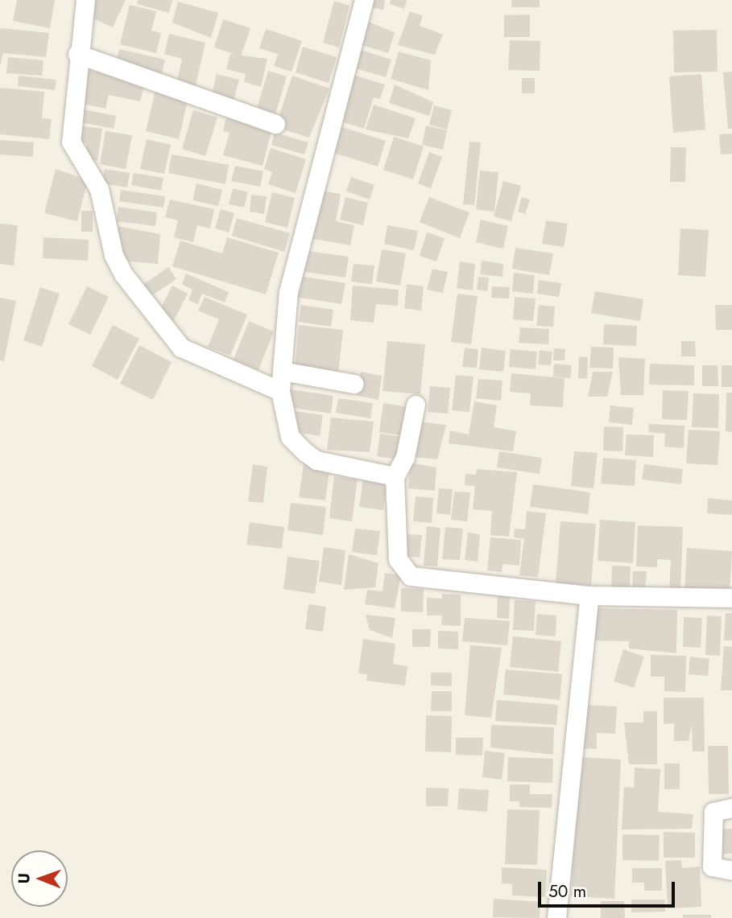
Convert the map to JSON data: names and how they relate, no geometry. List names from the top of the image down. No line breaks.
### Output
{"scale_bar":"50 m","north":"left"}
